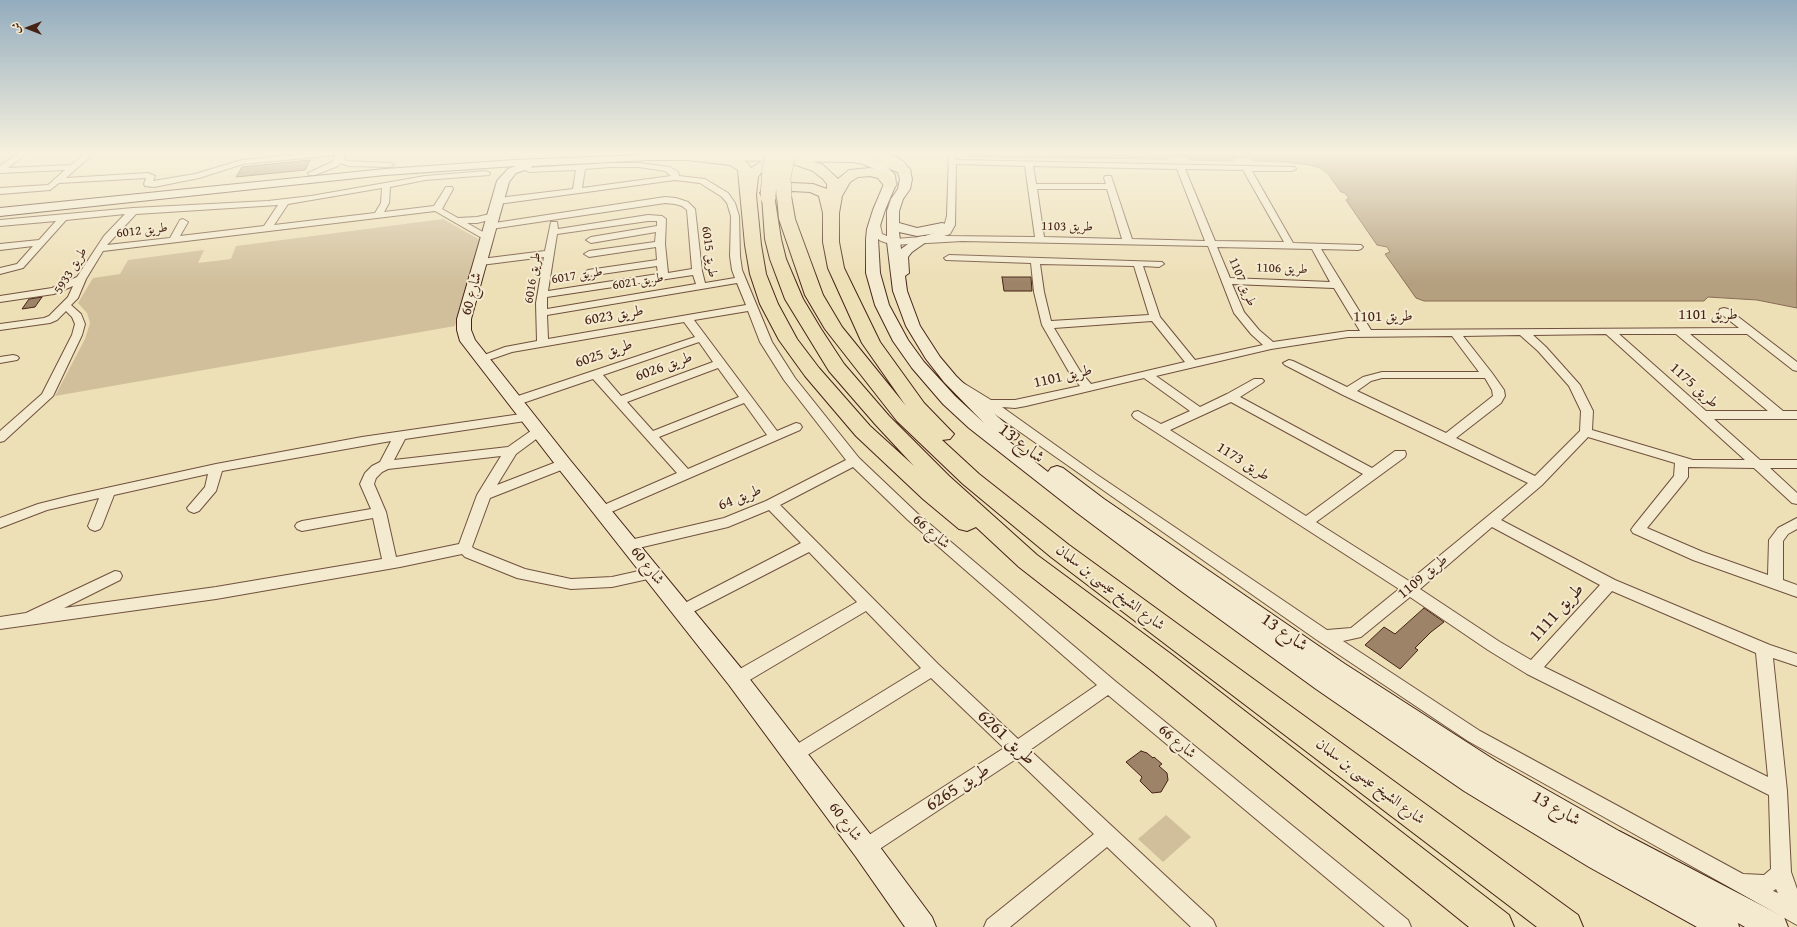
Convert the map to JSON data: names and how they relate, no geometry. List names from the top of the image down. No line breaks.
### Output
{"streets":{"highway":["شارع الشيخ عيسى بن سلمان"],"street":["طريق 1103","طريق 6012","طريق 6015","طريق 1106","طريق 5933","طريق 6017","طريق 6016","طريق 6021","طريق 1107","شارع 60","طريق 1101","طريق 6023","طريق 6025","طريق 6026","طريق 1175","شارع 13","طريق 1173","طريق 64","شارع 66","طريق 1109","طريق 1111","طريق 6261","طريق 6265"]},"crossings":[["طريق 1103","طريق 1106"],["طريق 1103","طريق 1107"],["طريق 6012","طريق 5933"],["طريق 6015","طريق 6017"],["طريق 6015","طريق 6016"],["طريق 6015","طريق 6021"],["طريق 6015","شارع 60"],["طريق 1106","طريق 1107"],["طريق 1106","طريق 1101"],["طريق 6017","طريق 6016"],["طريق 6016","طريق 6021"],["طريق 6016","طريق 6023"],["طريق 6021","شارع 66"],["طريق 1107","طريق 1101"],["شارع 60","طريق 6023"],["شارع 60","طريق 6025"],["شارع 60","طريق 64"],["شارع 60","طريق 6265"],["طريق 1101","طريق 1175"],["طريق 6023","شارع 66"],["طريق 1173","طريق 1109"],["طريق 1173","طريق 1111"],["طريق 64","شارع 66"],["طريق 64","طريق 6261"],["شارع 66","طريق 6265"],["طريق 6261","طريق 6265"]],"north":"left"}
